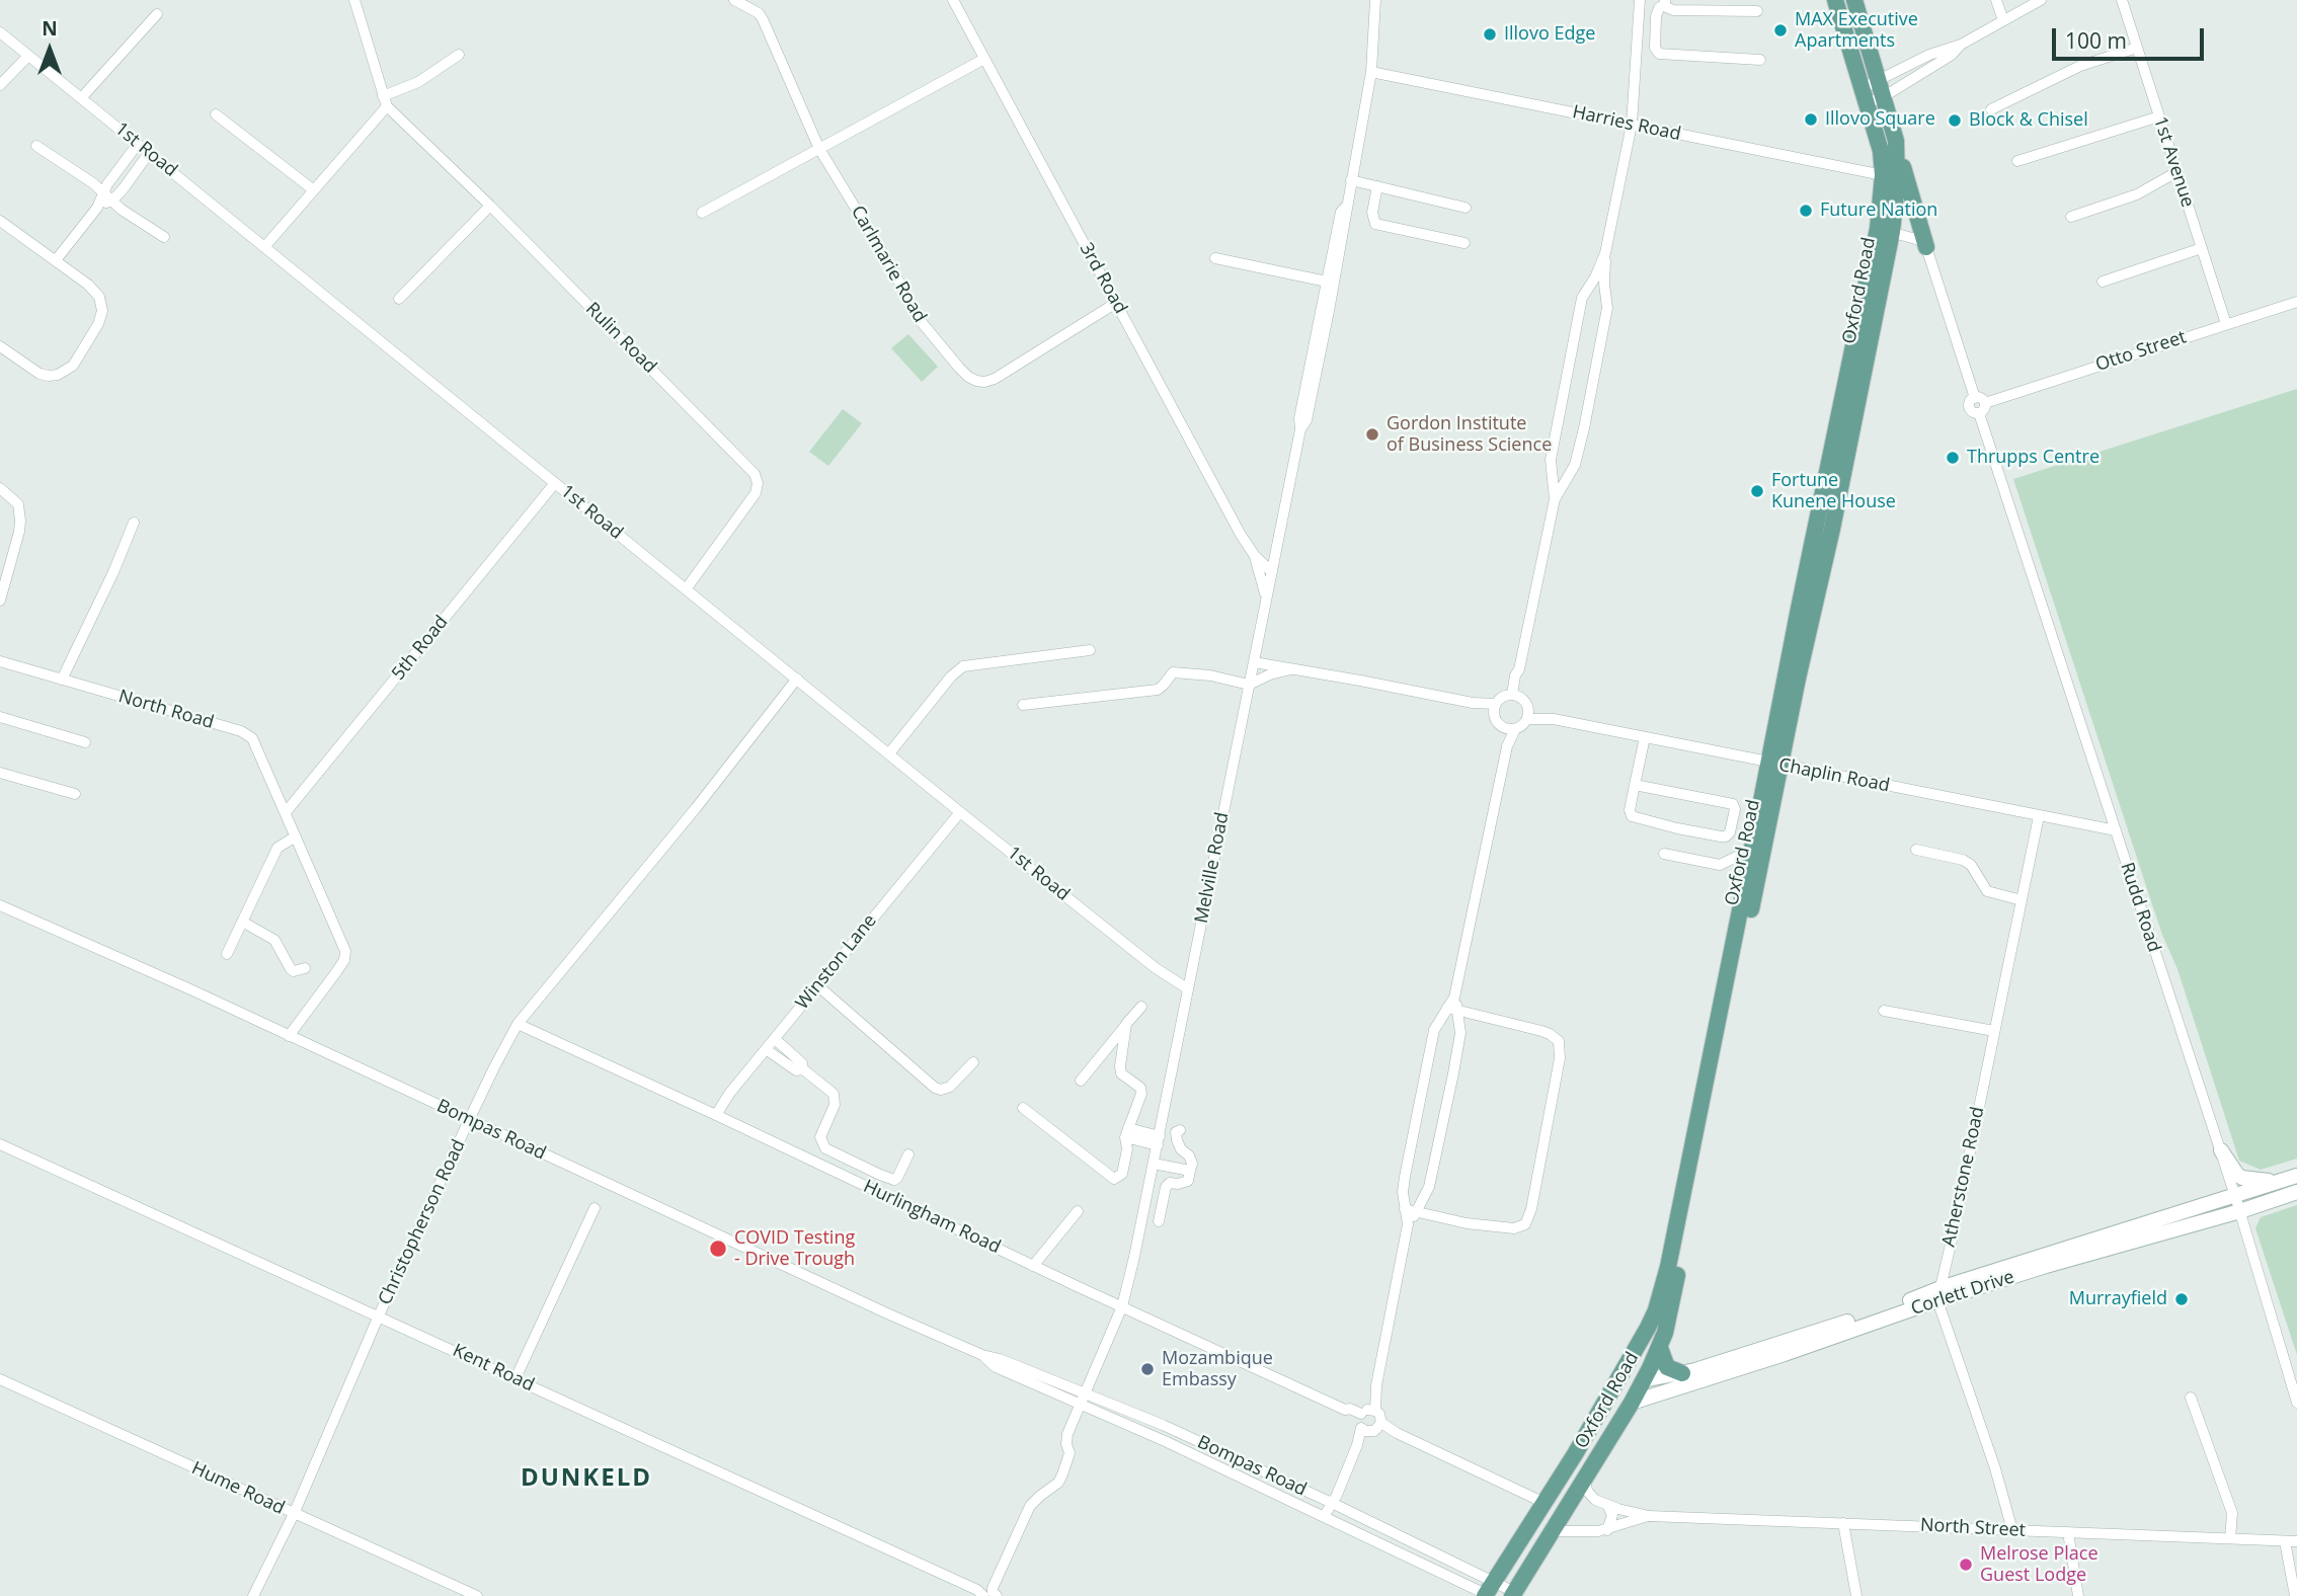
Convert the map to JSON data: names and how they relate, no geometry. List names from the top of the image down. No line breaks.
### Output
{"streets":{"main road":["Oxford Road","Corlett Drive"],"street":["Harries Road","1st Road","1st Avenue","Carlmarie Road","3rd Road","Rulin Road","Otto Street","5th Road","North Road","Chaplin Road","Melville Road","Rudd Road","Winston Lane","Bompas Road","Atherstone Road","Hurlingham Road","Christopherson Road","Kent Road","Hume Road","North Street"]},"crossings":[["Harries Road","Oxford Road"],["Harries Road","Melville Road"],["1st Road","Rulin Road"],["1st Road","5th Road"],["1st Road","Melville Road"],["1st Road","Winston Lane"],["1st Road","Christopherson Road"],["1st Avenue","Otto Street"],["Carlmarie Road","3rd Road"],["3rd Road","Melville Road"],["Oxford Road","Chaplin Road"],["Oxford Road","Bompas Road"],["Oxford Road","Hurlingham Road"],["Oxford Road","Corlett Drive"],["Oxford Road","North Street"],["Otto Street","Rudd Road"],["5th Road","North Road"],["North Road","Bompas Road"],["Chaplin Road","Rudd Road"],["Chaplin Road","Atherstone Road"],["Melville Road","Bompas Road"],["Melville Road","Hurlingham Road"],["Melville Road","Kent Road"],["Rudd Road","Corlett Drive"],["Winston Lane","Hurlingham Road"],["Bompas Road","Christopherson Road"],["Atherstone Road","Corlett Drive"],["Hurlingham Road","Christopherson Road"],["Christopherson Road","Kent Road"],["Christopherson Road","Hume Road"]],"districts":["DUNKELD"],"places":["MAX Executive Apartments","Illovo Edge","Illovo Square","Block & Chisel","Future Nation","Gordon Institute of Business Science","Thrupps Centre","Fortune Kunene House","COVID Testing - Drive Trough","Murrayfield","Mozambique Embassy","Melrose Place Guest Lodge"],"scale_bar":"100 m","north":"top"}
